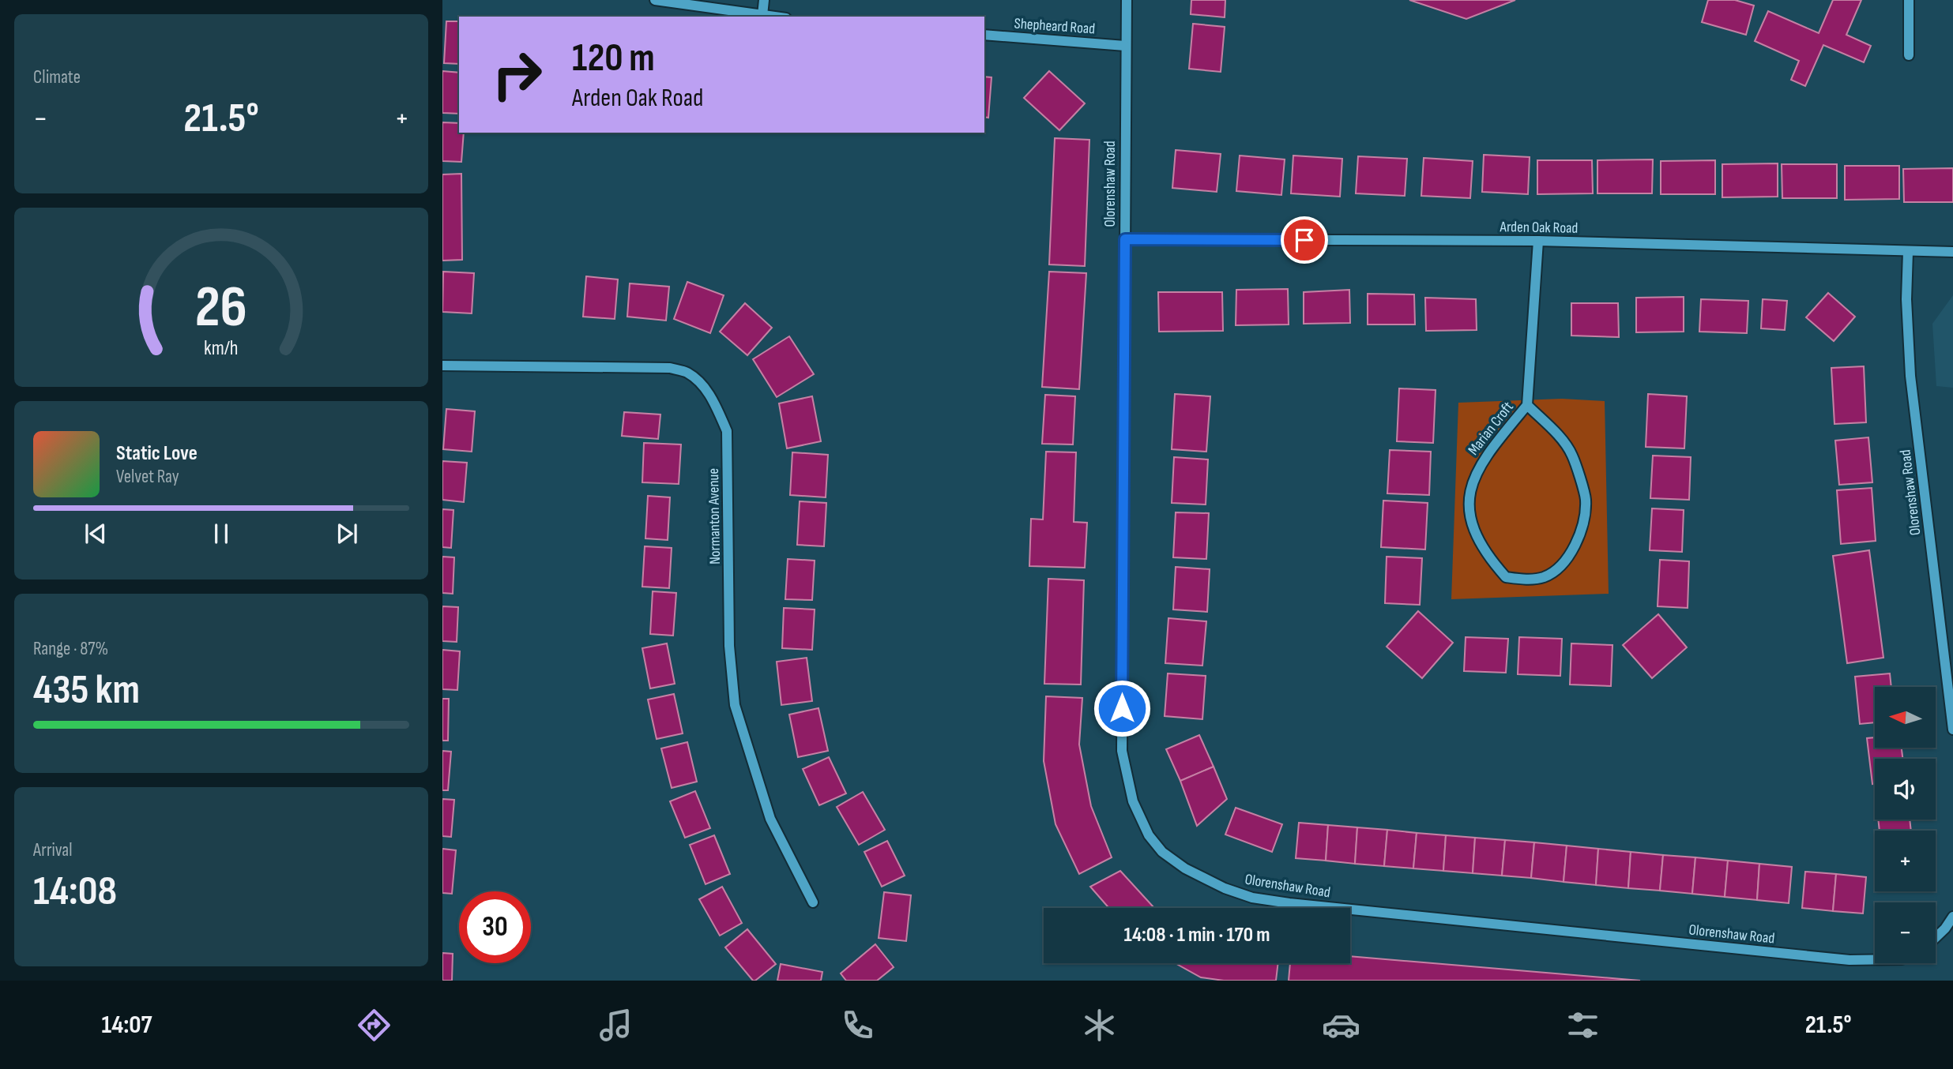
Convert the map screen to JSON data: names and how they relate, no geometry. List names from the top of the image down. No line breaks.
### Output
{"streets":{"street":["Shepheard Road","Olorenshaw Road","Arden Oak Road","Marian Croft","Normanton Avenue"]},"crossings":[["Shepheard Road","Olorenshaw Road"],["Olorenshaw Road","Arden Oak Road"],["Arden Oak Road","Marian Croft"]],"north":"left","page":{"tile":["Climate",["Range · 87%","435 km"],["Arrival","14:08"]],"turn":["120 m","Arden Oak Road"],"heat":["−","21.5°","+"],"song":["Static Love","Velvet Ray"],"map_buttons":["+","−"],"limit":"30","trip":"14:08 · 1 min · 170 m","tabs":["14:07","21.5°"],"gauge":["26","km/h"]}}
